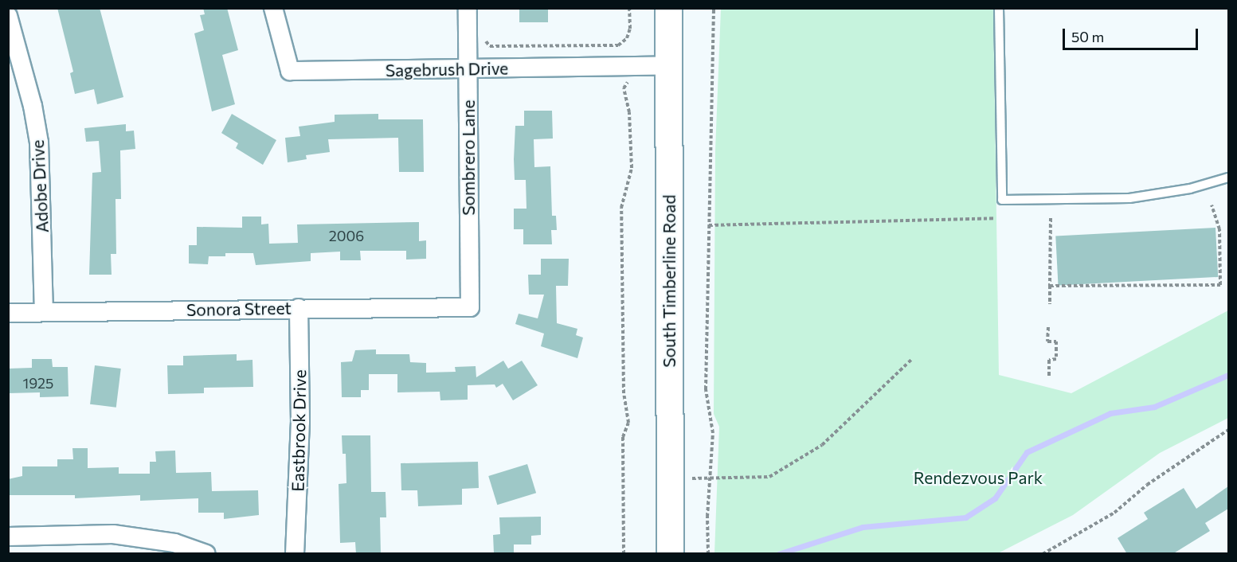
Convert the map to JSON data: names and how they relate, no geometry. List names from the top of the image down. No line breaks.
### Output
{"streets":{"main road":["South Timberline Road"],"street":["Sagebrush Drive","Sombrero Lane","Adobe Drive","Sonora Street","Eastbrook Drive"]},"crossings":[["Sagebrush Drive","Sombrero Lane"],["Sagebrush Drive","South Timberline Road"],["Sombrero Lane","Sonora Street"],["Adobe Drive","Sonora Street"],["Sonora Street","Eastbrook Drive"]],"parks":["Rendezvous Park"],"house_numbers":["2006","1925"],"scale_bar":"50 m"}
